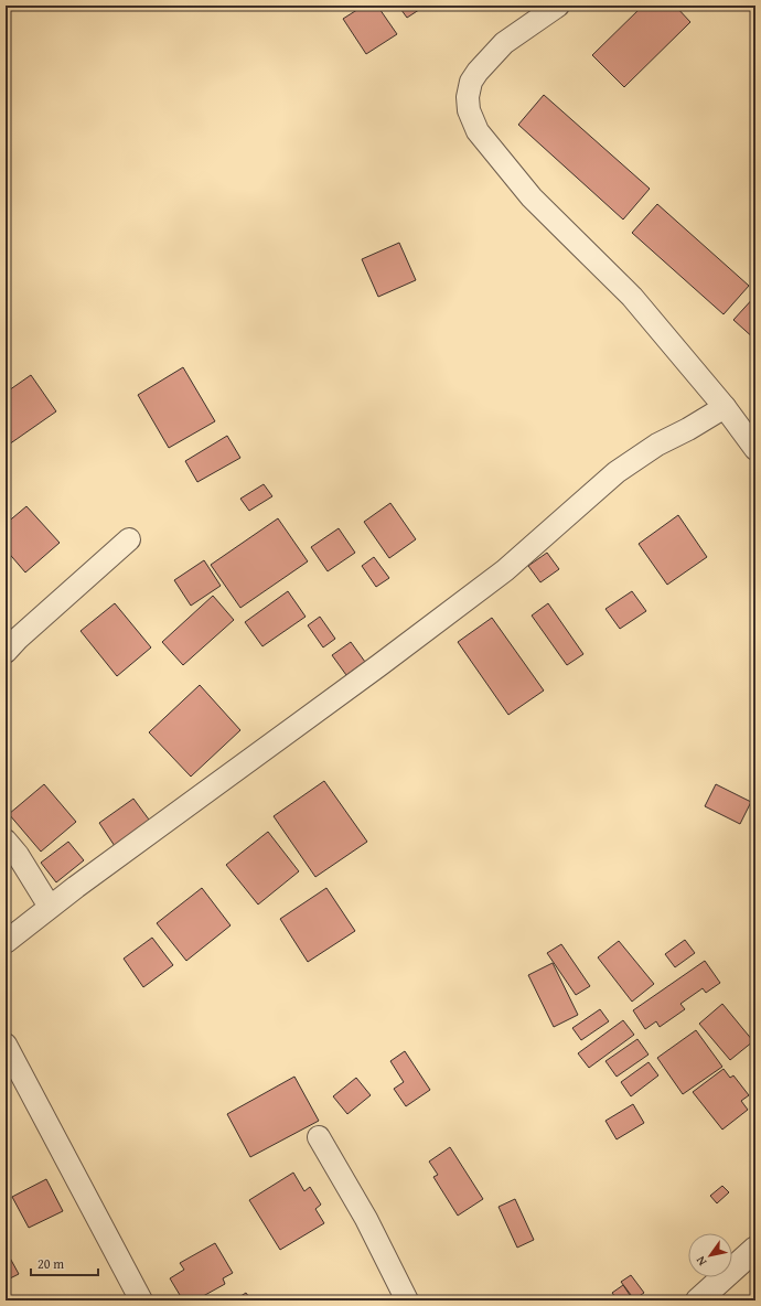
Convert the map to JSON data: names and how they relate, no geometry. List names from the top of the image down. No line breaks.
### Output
{"scale_bar":"20 m","north":"bottom left"}
